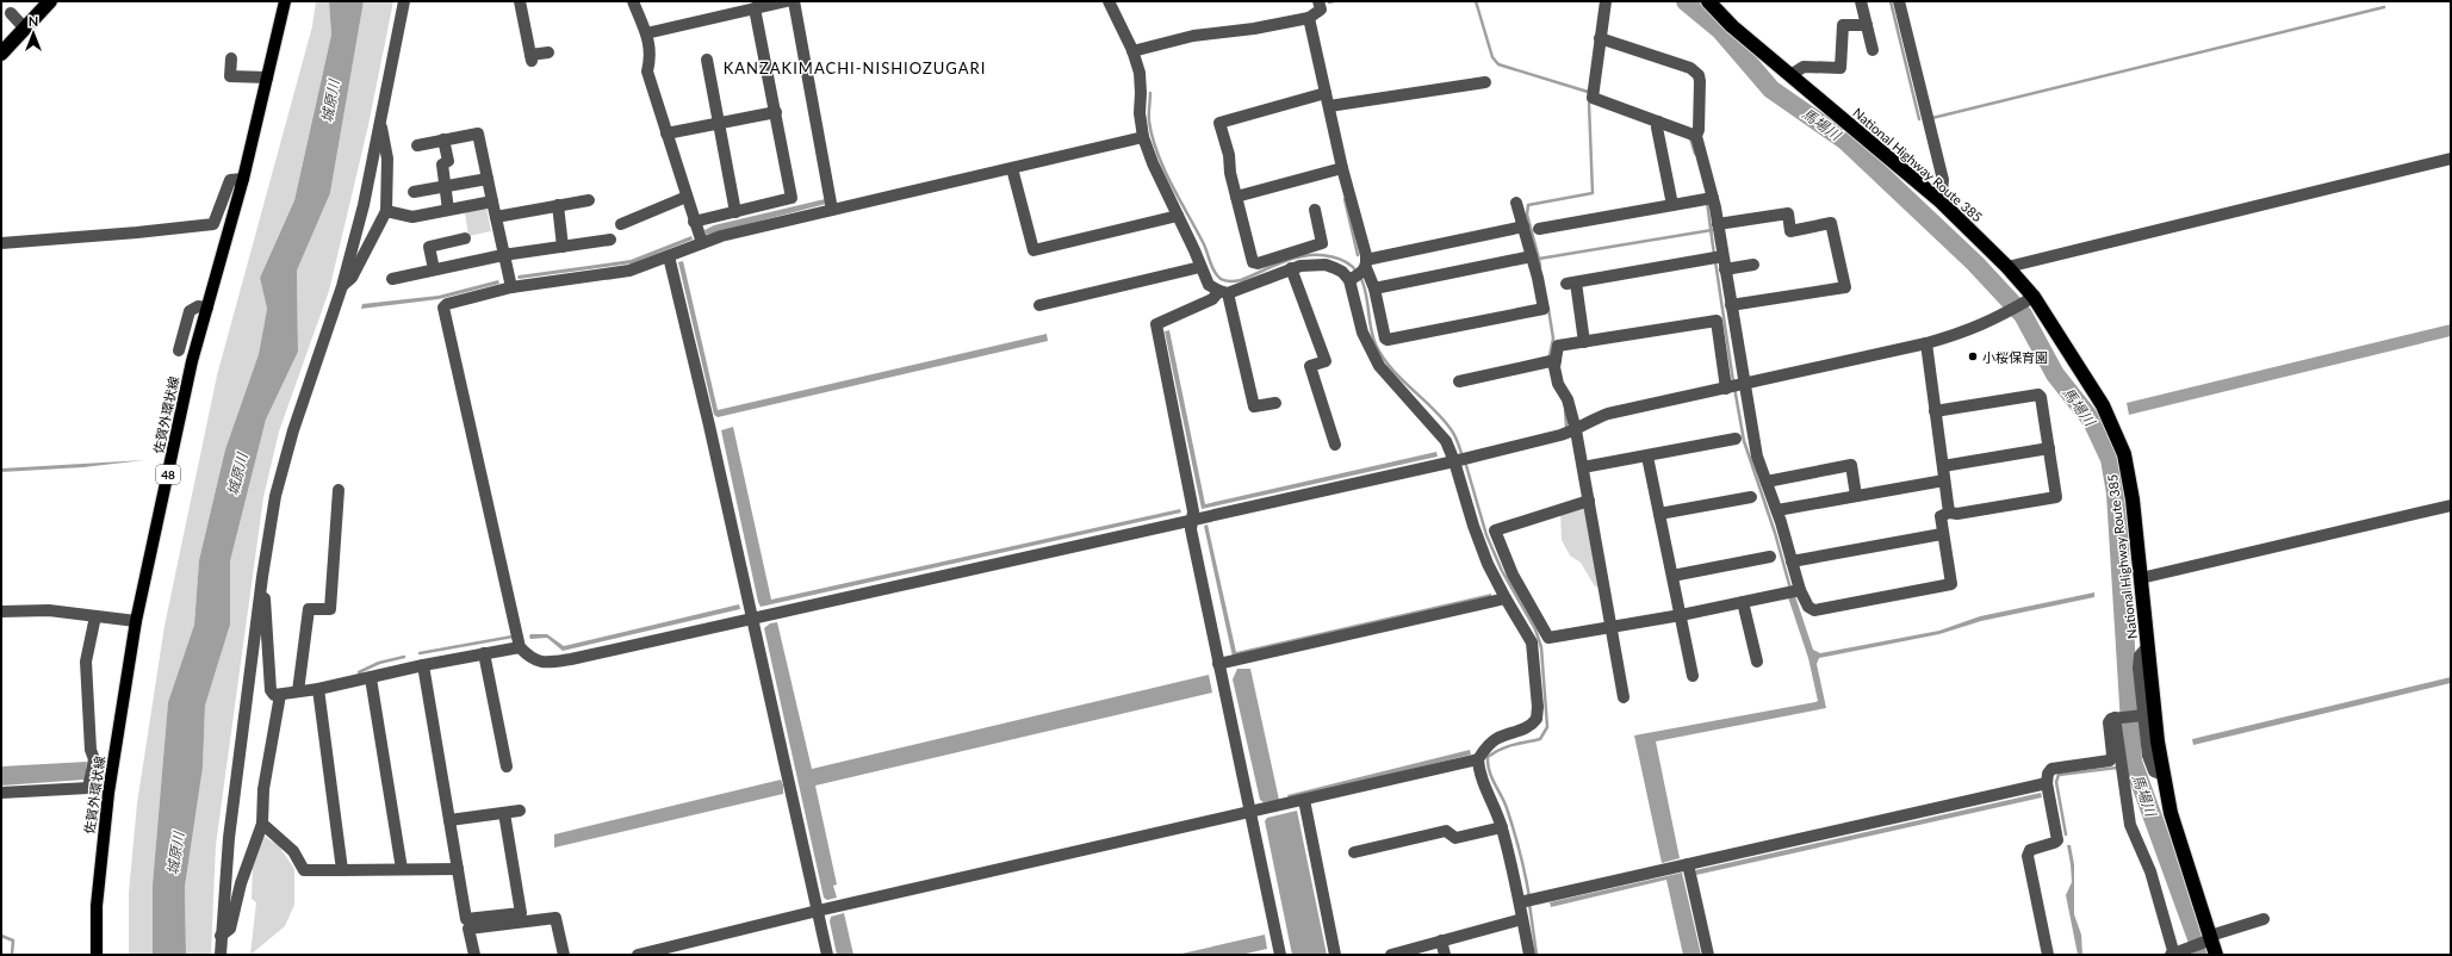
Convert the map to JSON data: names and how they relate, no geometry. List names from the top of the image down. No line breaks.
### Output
{"streets":{"highway":["National Highway Route 385"],"main road":["佐賀外環状線","48"]},"districts":["KANZAKIMACHI-NISHIOZUGARI"],"water":["城原川","馬場川"],"places":["小桜保育園"],"north":"top"}
